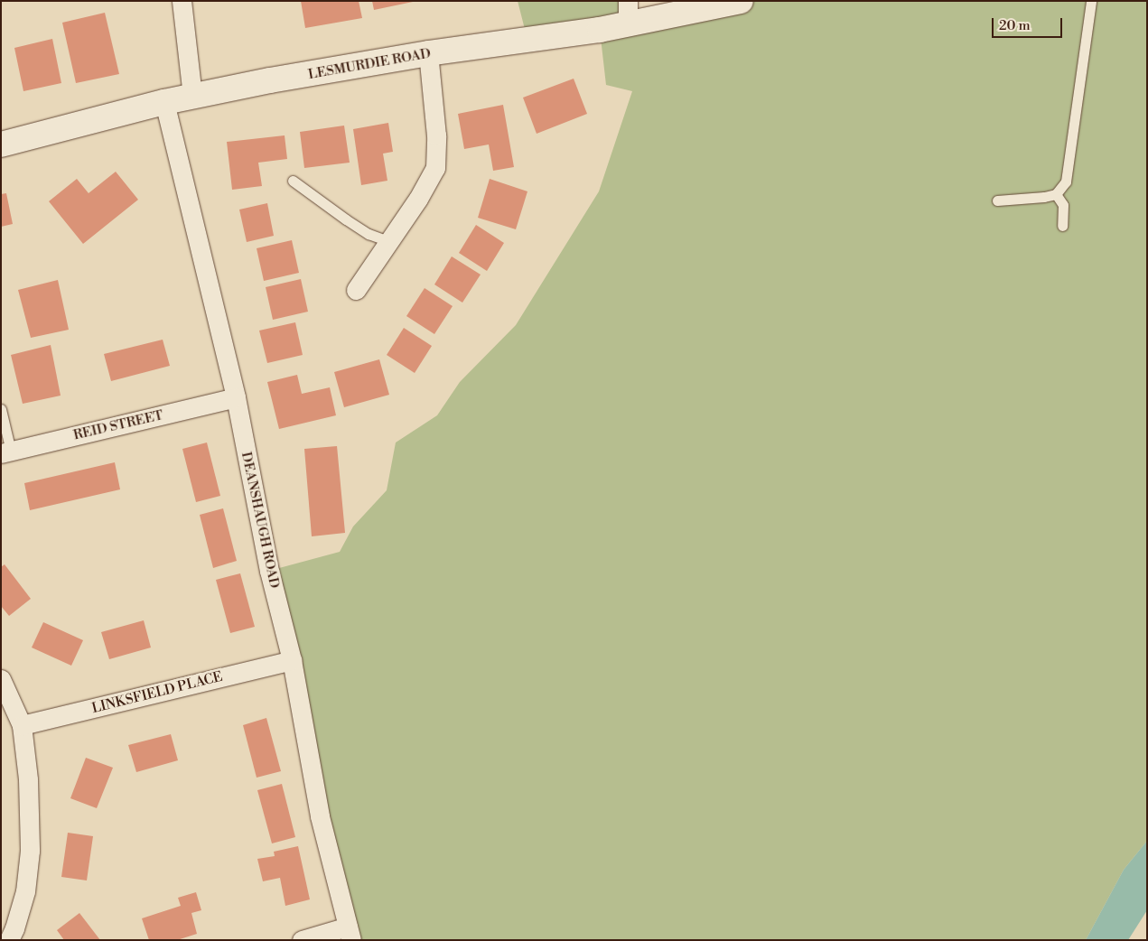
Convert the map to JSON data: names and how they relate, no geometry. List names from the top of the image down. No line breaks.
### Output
{"streets":{"street":["LESMURDIE ROAD","REID STREET","DEANSHAUGH ROAD","LINKSFIELD PLACE"]},"crossings":[["LESMURDIE ROAD","DEANSHAUGH ROAD"],["REID STREET","DEANSHAUGH ROAD"],["DEANSHAUGH ROAD","LINKSFIELD PLACE"]],"scale_bar":"20 m"}
